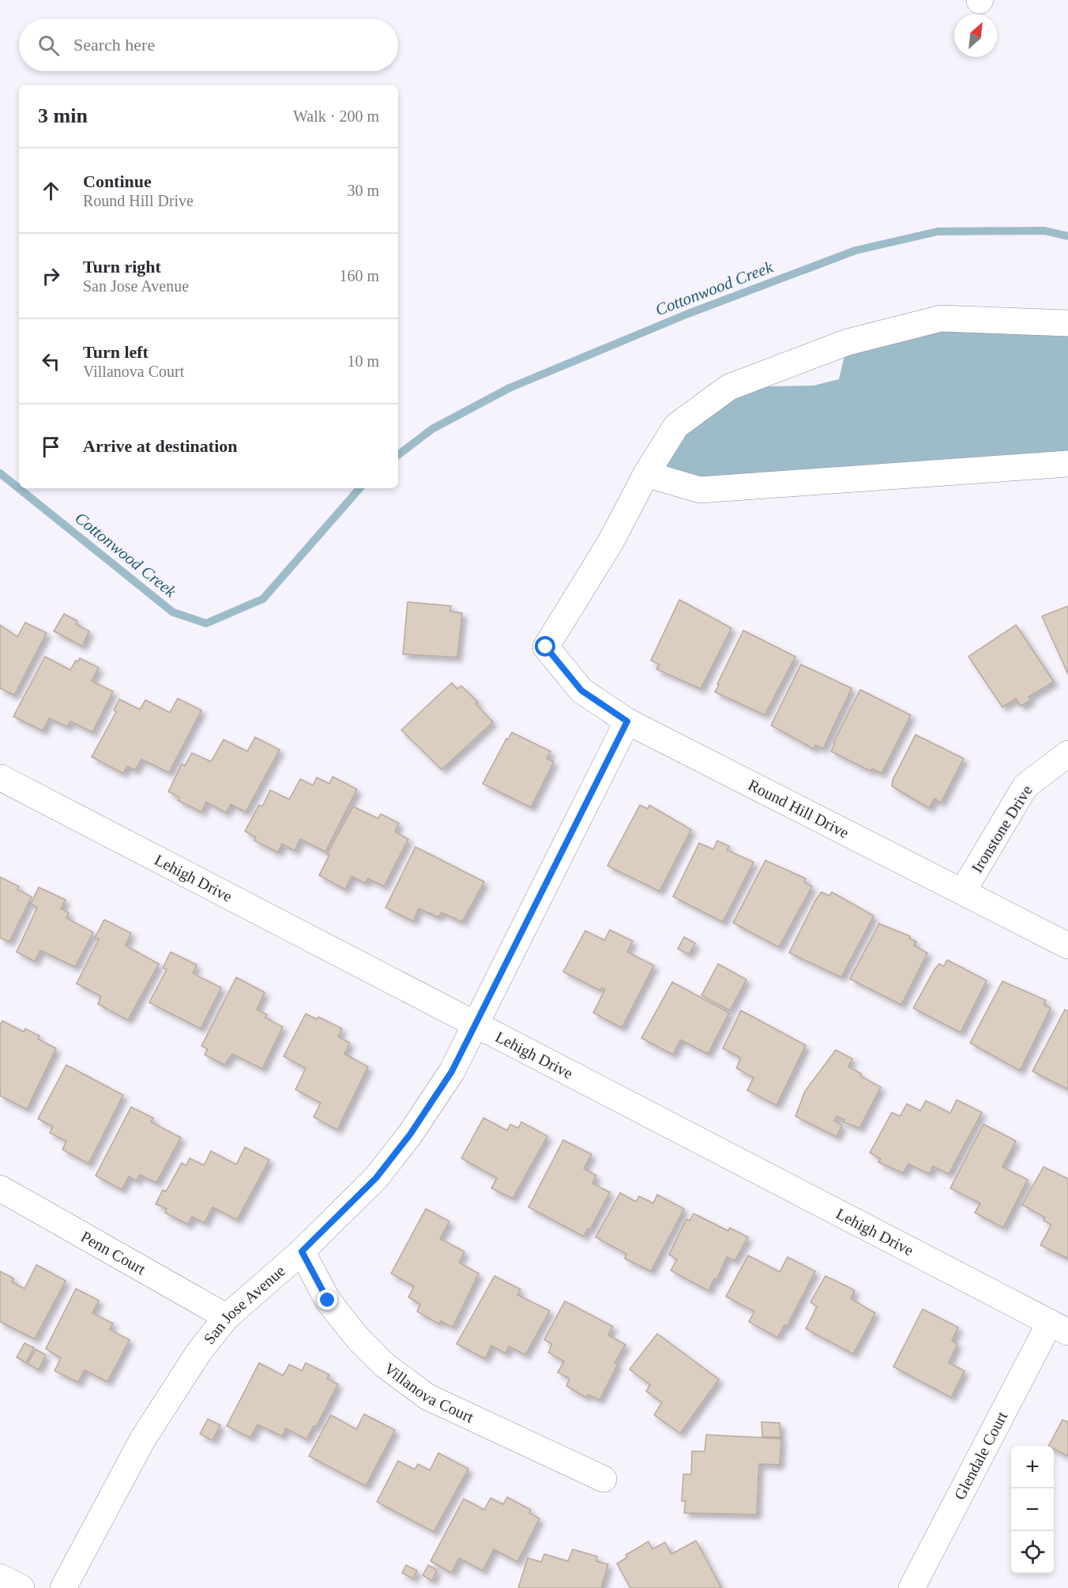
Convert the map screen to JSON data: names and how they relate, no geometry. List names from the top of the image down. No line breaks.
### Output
{"streets":{"street":["Round Hill Drive","Ironstone Drive","Lehigh Drive","Penn Court","San Jose Avenue","Villanova Court","Glendale Court"]},"crossings":[["Round Hill Drive","Ironstone Drive"],["Round Hill Drive","San Jose Avenue"],["Lehigh Drive","San Jose Avenue"],["Lehigh Drive","Glendale Court"],["Penn Court","San Jose Avenue"],["San Jose Avenue","Villanova Court"]],"water":["Cottonwood Creek"],"north":"top right","page":{"search":"Search here","heading":["3 min","Walk · 200 m"],"list":[["Continue","Round Hill Drive","30 m"],["Turn right","San Jose Avenue","160 m"],["Turn left","Villanova Court","10 m"],"Arrive at destination"],"map_buttons":["+","−"]}}
